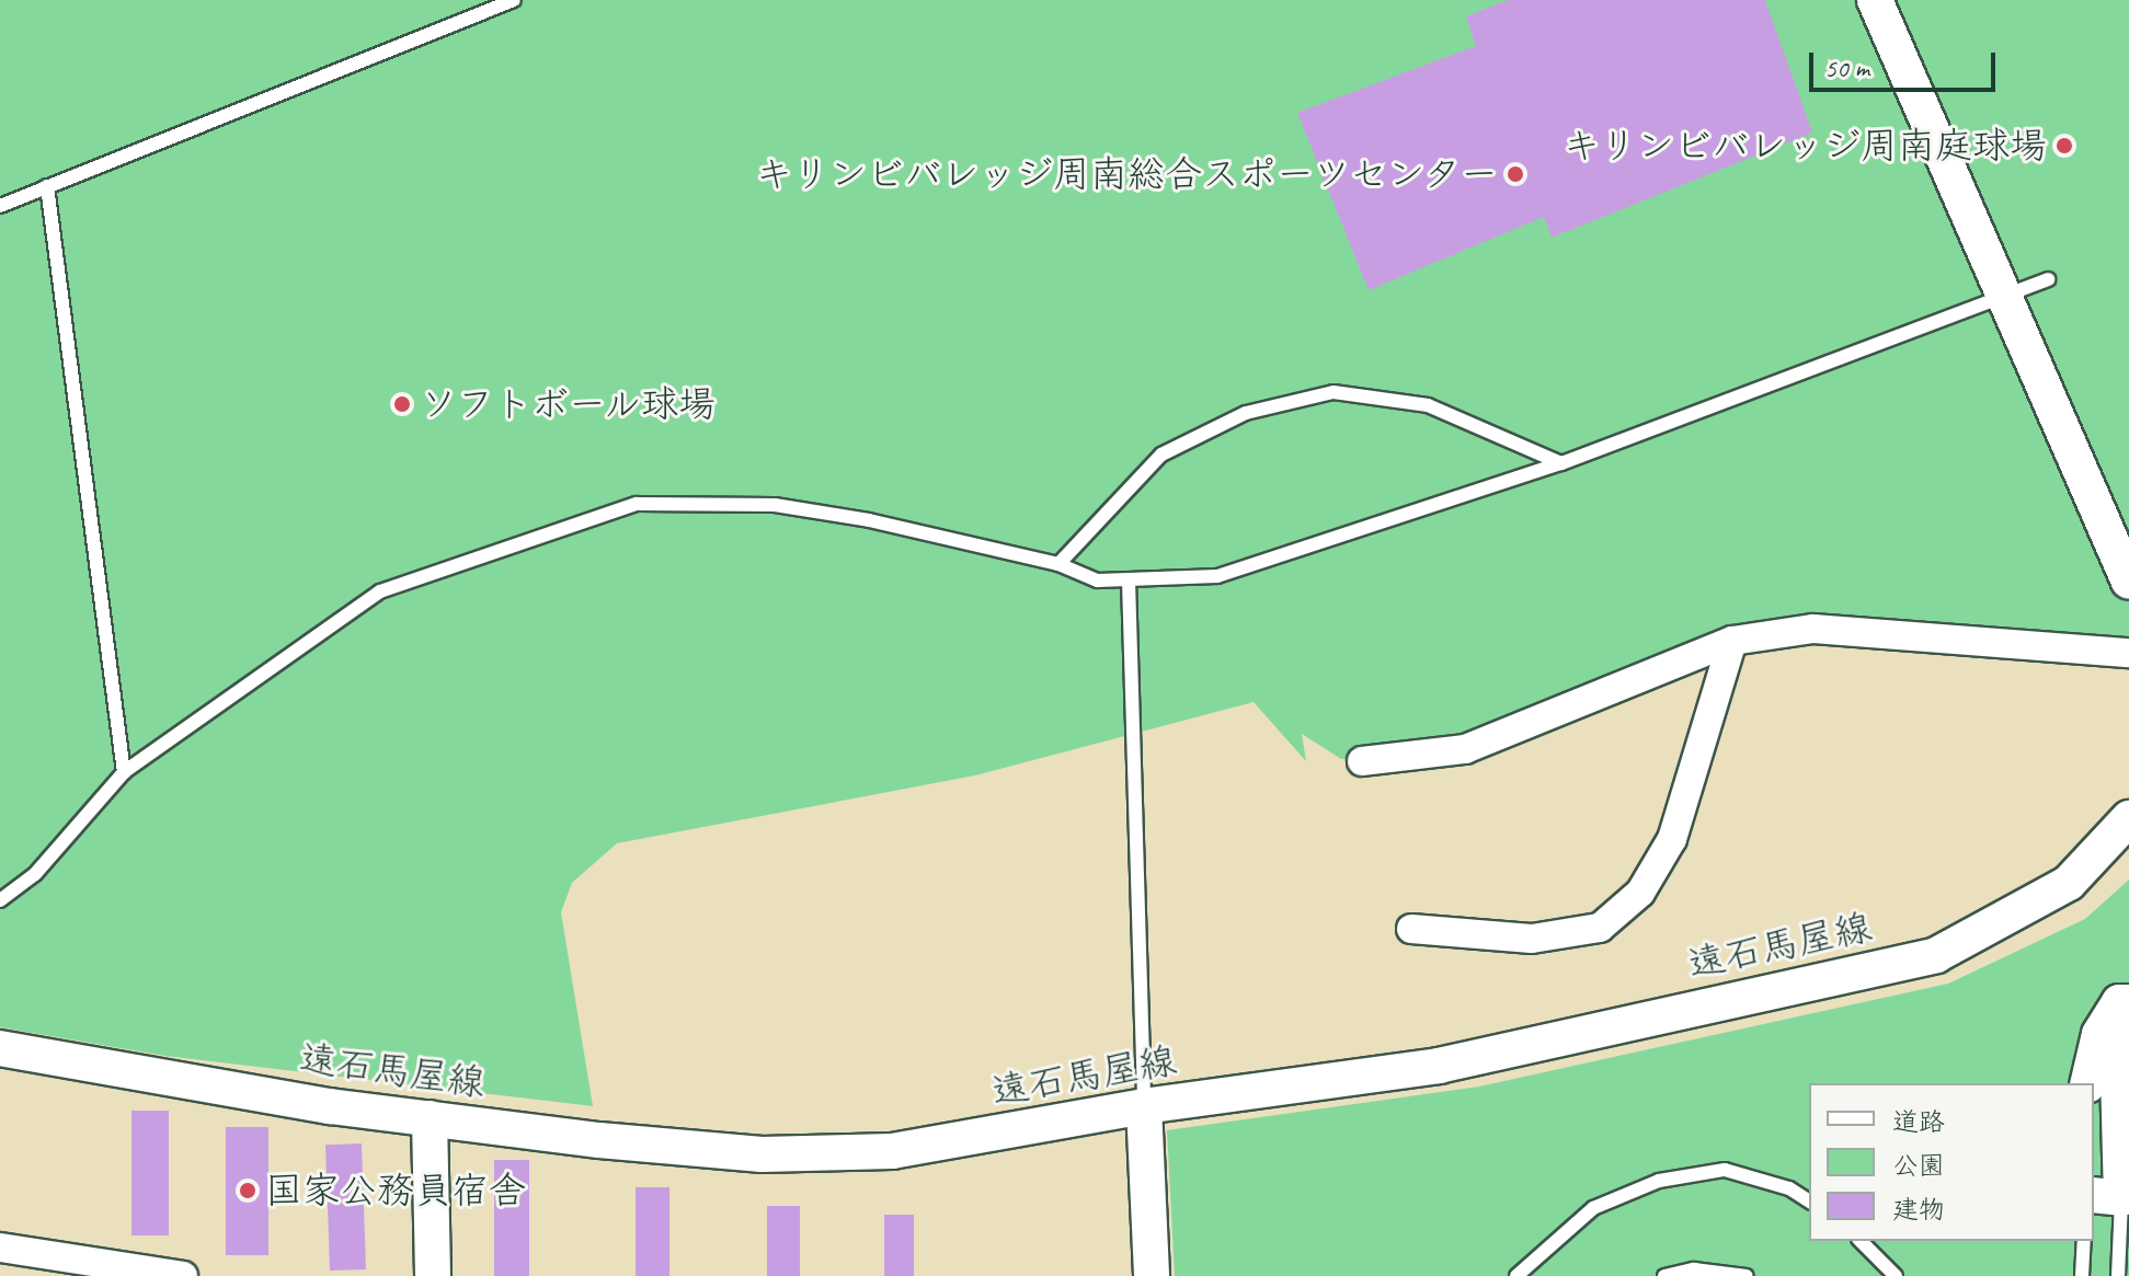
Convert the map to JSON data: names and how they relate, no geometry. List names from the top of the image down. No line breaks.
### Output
{"streets":{"street":["遠石馬屋線"]},"places":["キリンビバレッジ周南庭球場","キリンビバレッジ周南総合スポーツセンター","ソフトボール球場","国家公務員宿舎"],"legend":["道路","公園","建物"],"scale_bar":"50 m"}
